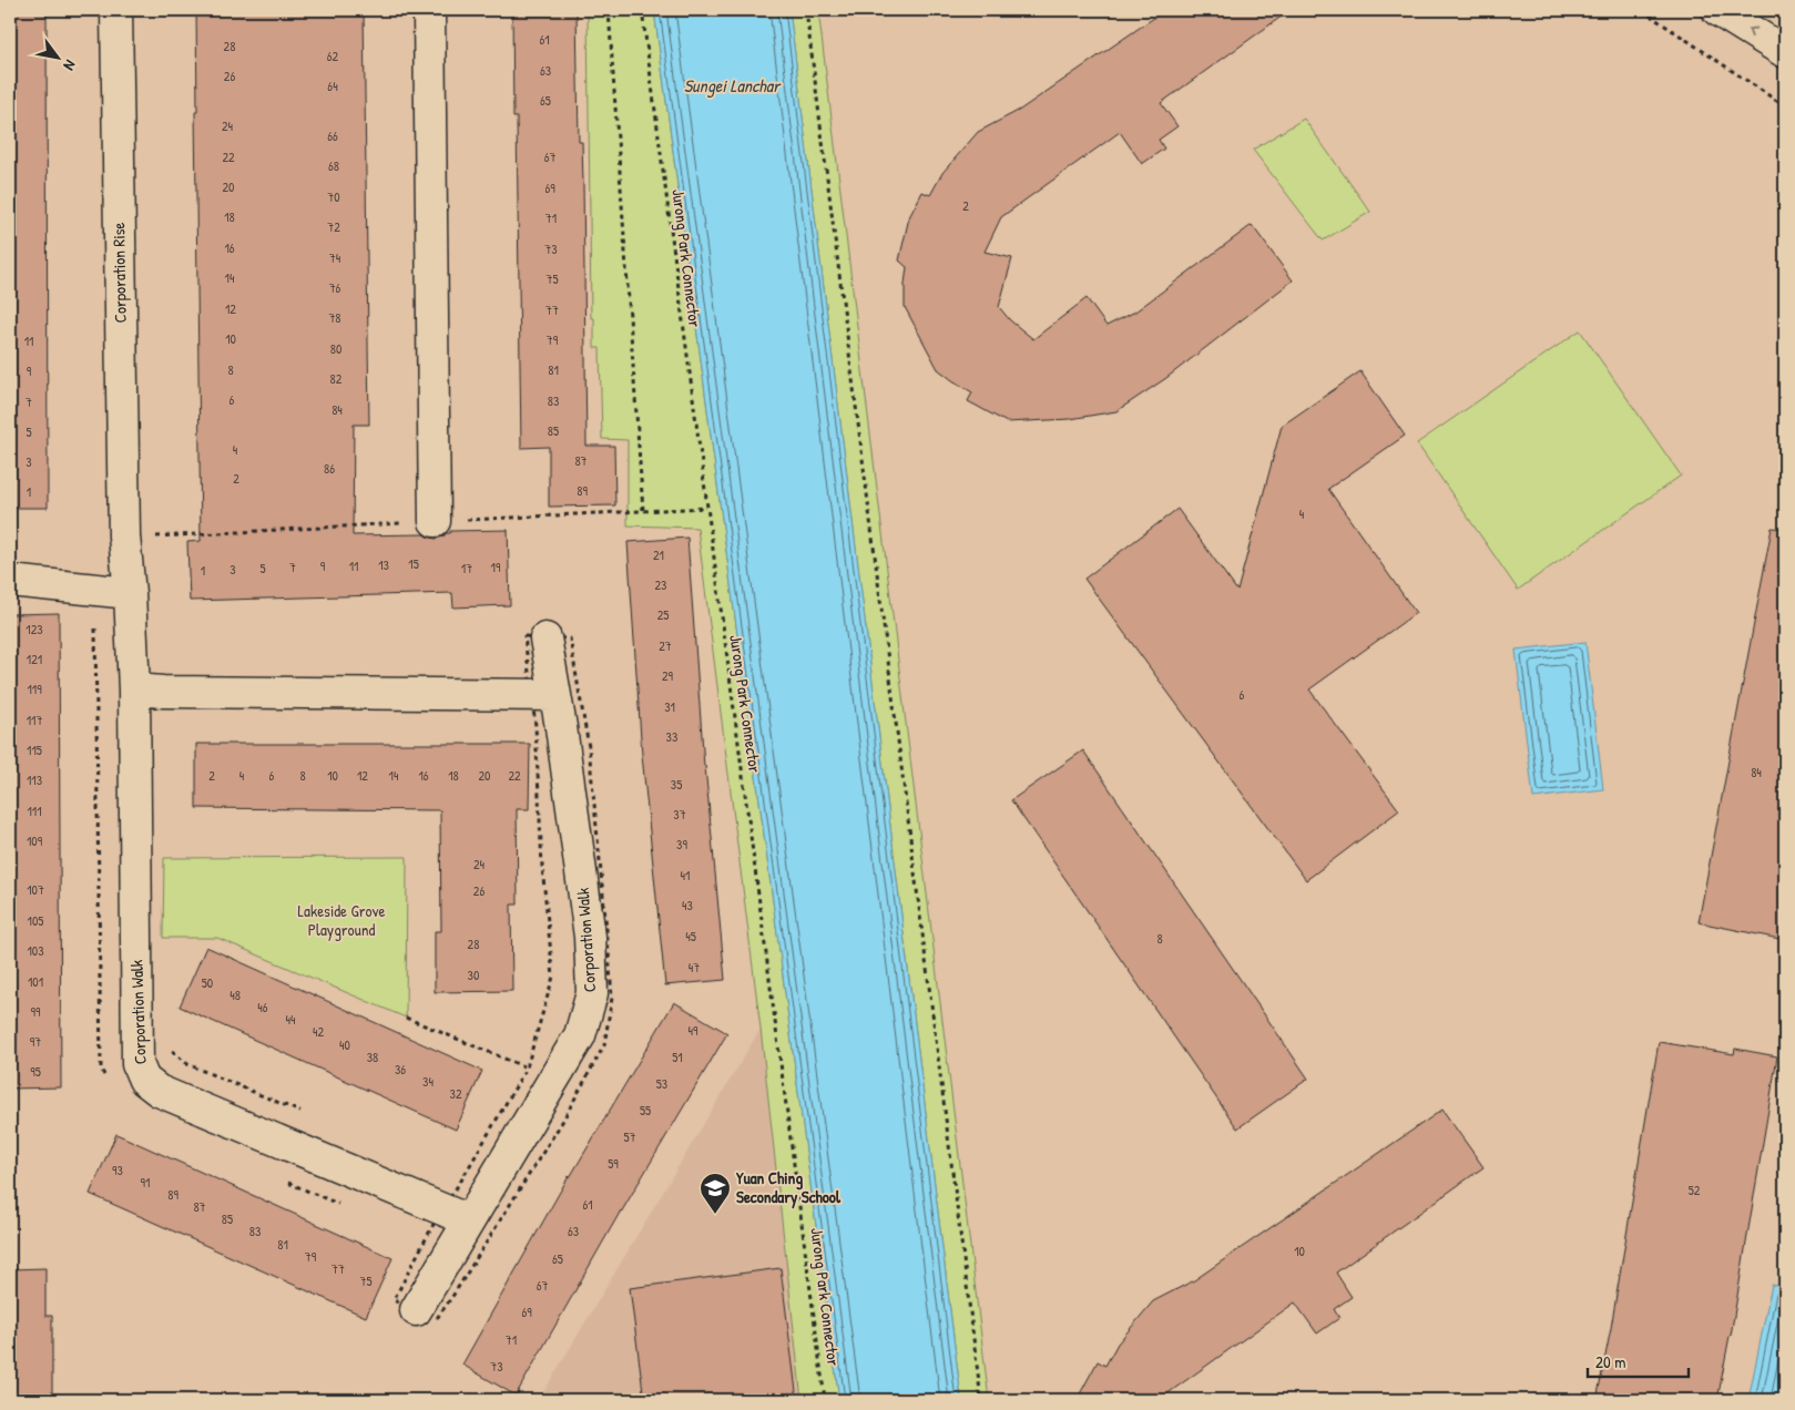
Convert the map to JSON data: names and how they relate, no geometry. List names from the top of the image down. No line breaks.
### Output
{"streets":{"street":["Corporation Rise","Corporation Walk"],"path":["Jurong Park Connector"]},"crossings":[["Corporation Rise","Corporation Walk"]],"water":["Sungei Lanchar"],"parks":["Lakeside Grove Playground"],"places":{"school or university":["Yuan Ching Secondary School"]},"house_numbers":["61","28","62","63","26","64","65","24","66","22","67","68","20","69","70","2","18","71","72","16","73","74","14","75","76","12","77","78","10","79","11","80","8","81","9","82","6","83","7","84","85","5","4","87","3","86","2","89","1","4","21","15","13","9","11","7","19","5","17","3","1","23","25","123","27","121","29","119","6","31","117","33","115","84","2","4","6","8","10","12","14","16","18","20","22","113","35","111","37","109","39","24","41","107","26","43","105","45","8","28","103","47","30","101","50","48","46","99","44","49","42","97","40","38","51","36","95","34","53","32","55","57","59","93","91","52","89","61","87","85","83","63","81","10","79","65","77","75","67","69","71","73"],"scale_bar":"20 m","north":"bottom right"}
